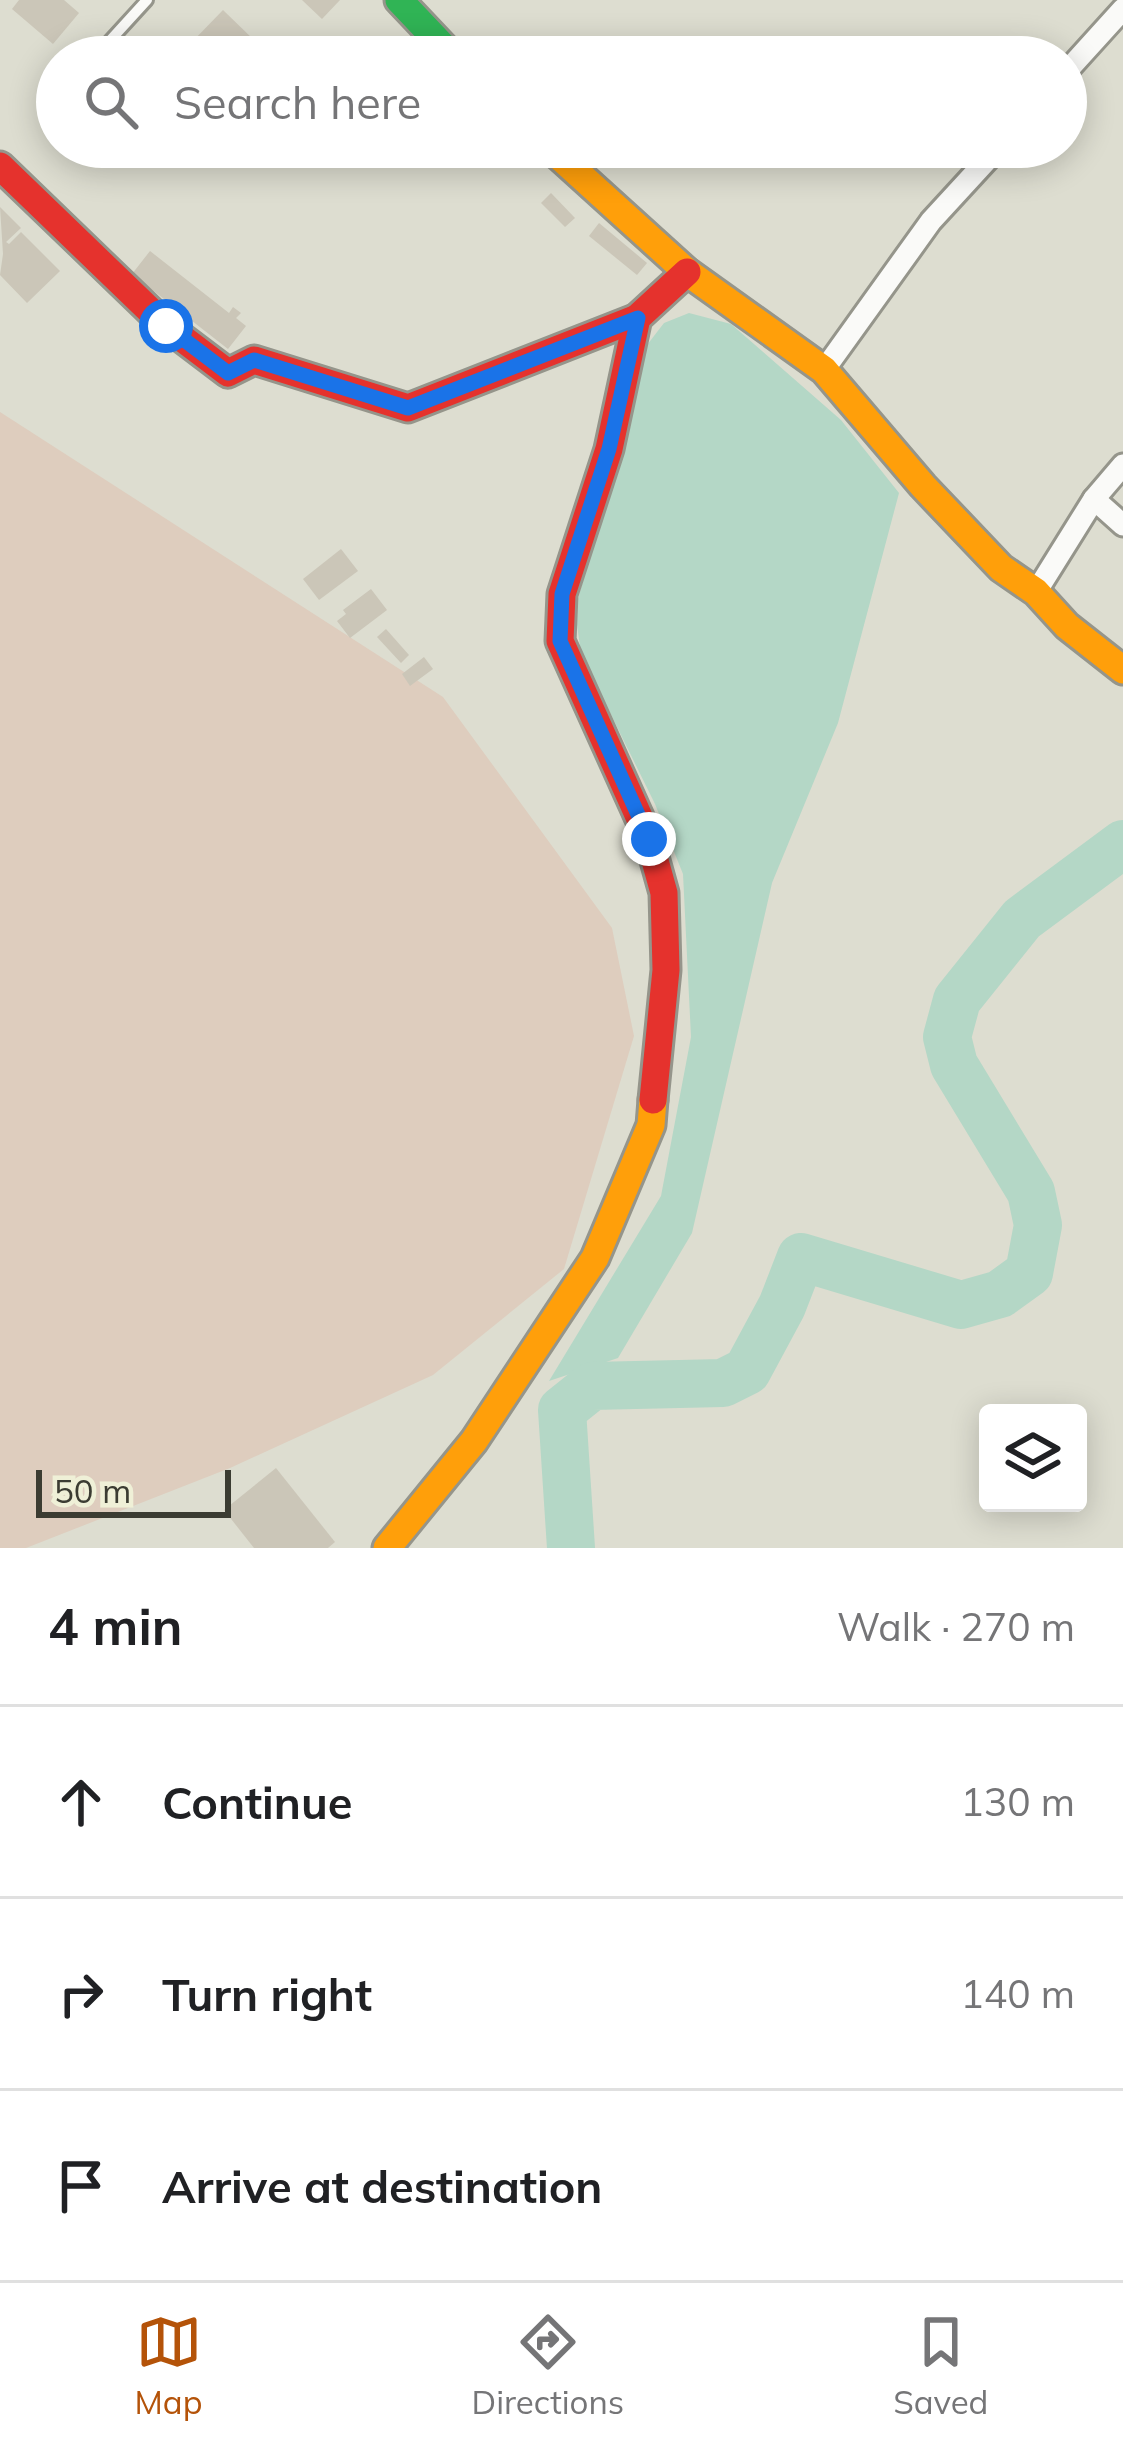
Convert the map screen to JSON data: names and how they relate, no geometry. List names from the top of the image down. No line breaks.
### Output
{"scale_bar":"50 m","page":{"search":"Search here","scale":"50 m","heading":["4 min","Walk · 270 m"],"list":[["Continue","130 m"],["Turn right","140 m"],"Arrive at destination"],"nav":["Map","Directions","Saved"]}}
